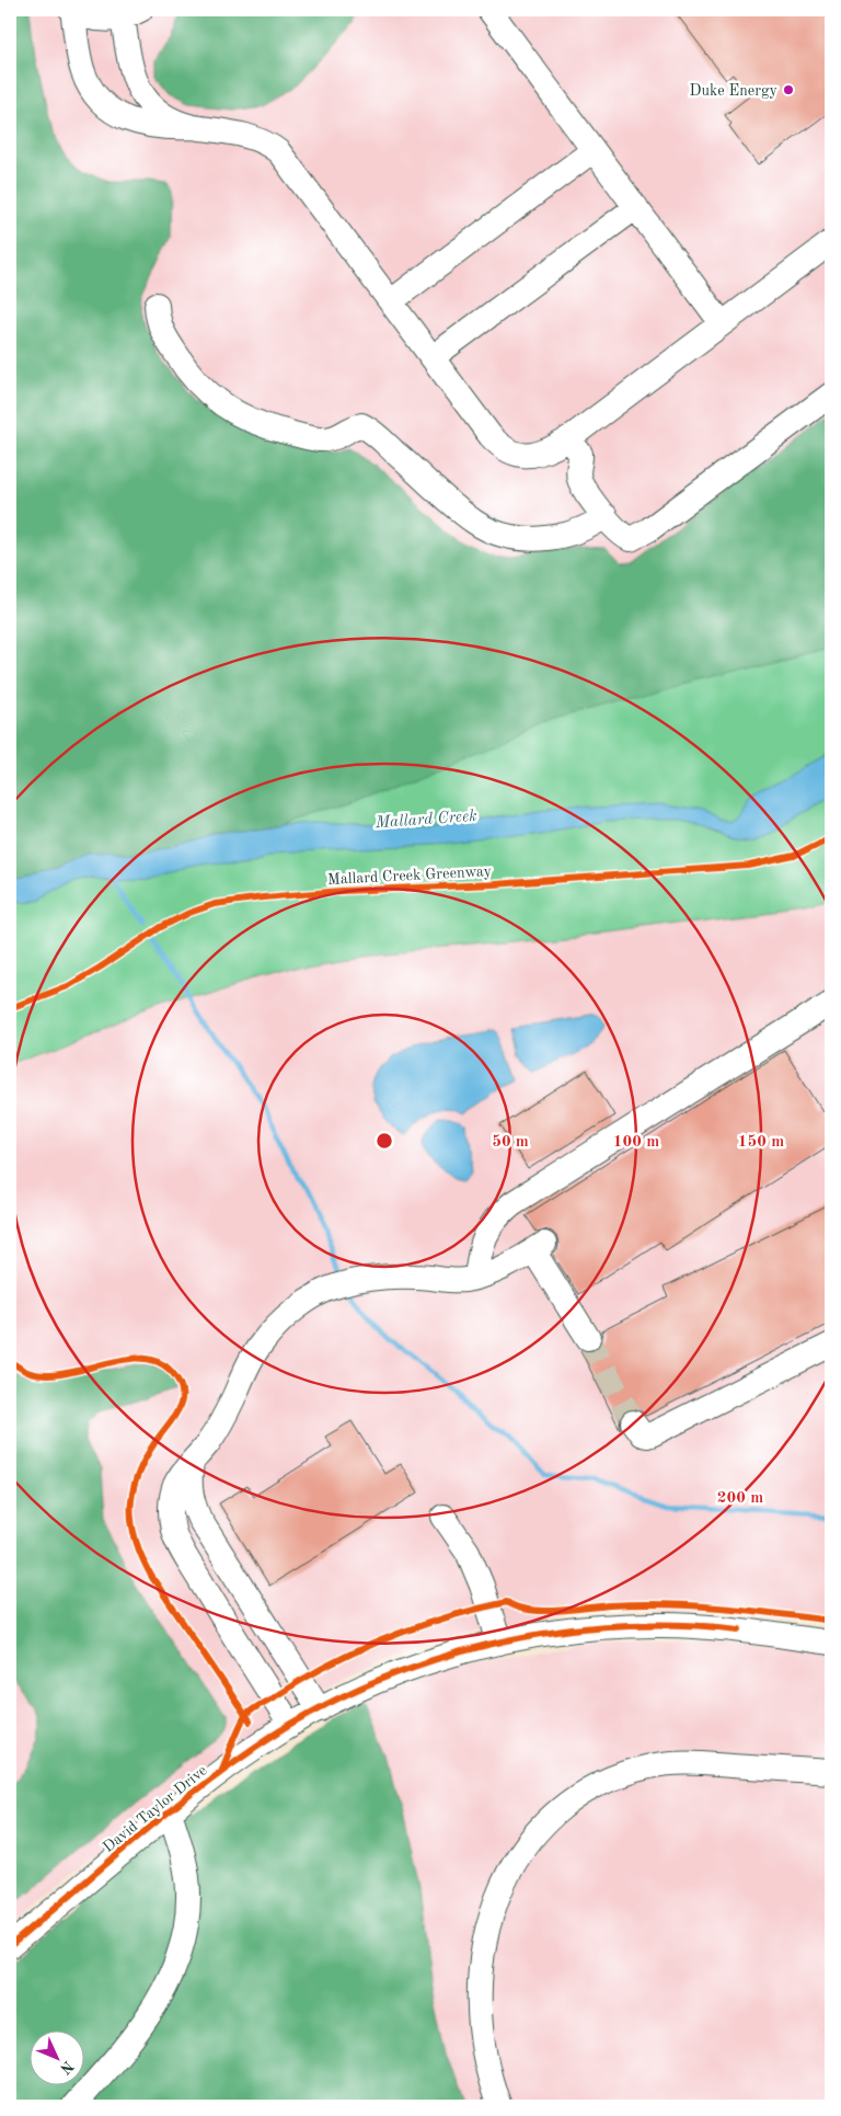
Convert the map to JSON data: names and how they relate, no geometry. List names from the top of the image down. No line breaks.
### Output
{"streets":{"street":["David Taylor Drive"],"cycle path":["Mallard Creek Greenway"]},"water":["Mallard Creek"],"places":["Duke Energy"],"north":"bottom right","rings":["50 m","100 m","150 m","200 m"]}
